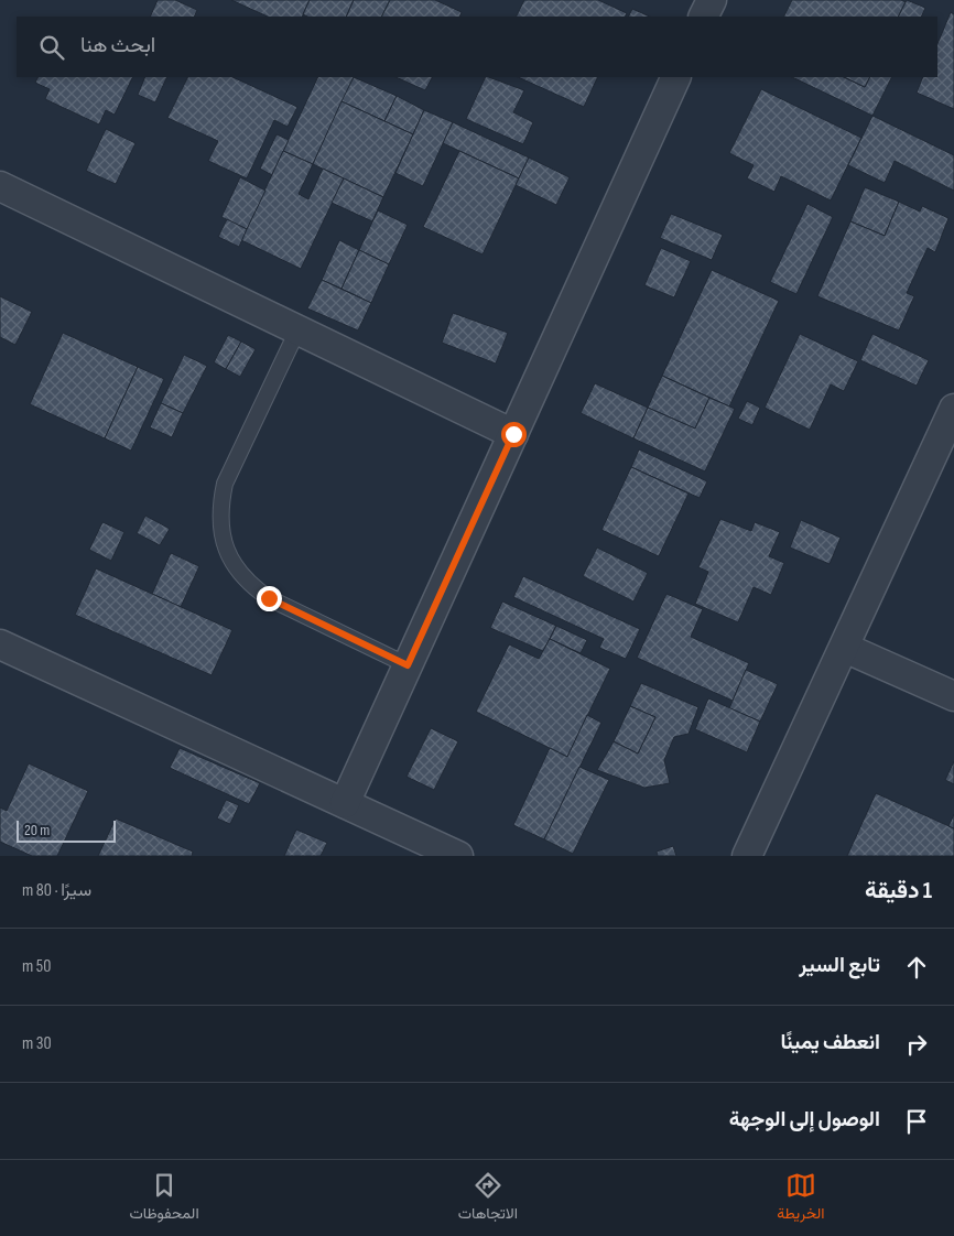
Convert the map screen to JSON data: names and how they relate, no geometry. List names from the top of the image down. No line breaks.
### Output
{"scale_bar":"20 m","page":{"search":"ابحث هنا","scale":"20 m","heading":["1 دقيقة","سيرًا · 80 m"],"list":[["تابع السير","50 m"],["انعطف يمينًا","30 m"],"الوصول إلى الوجهة"],"nav":["الخريطة","الاتجاهات","المحفوظات"]}}
